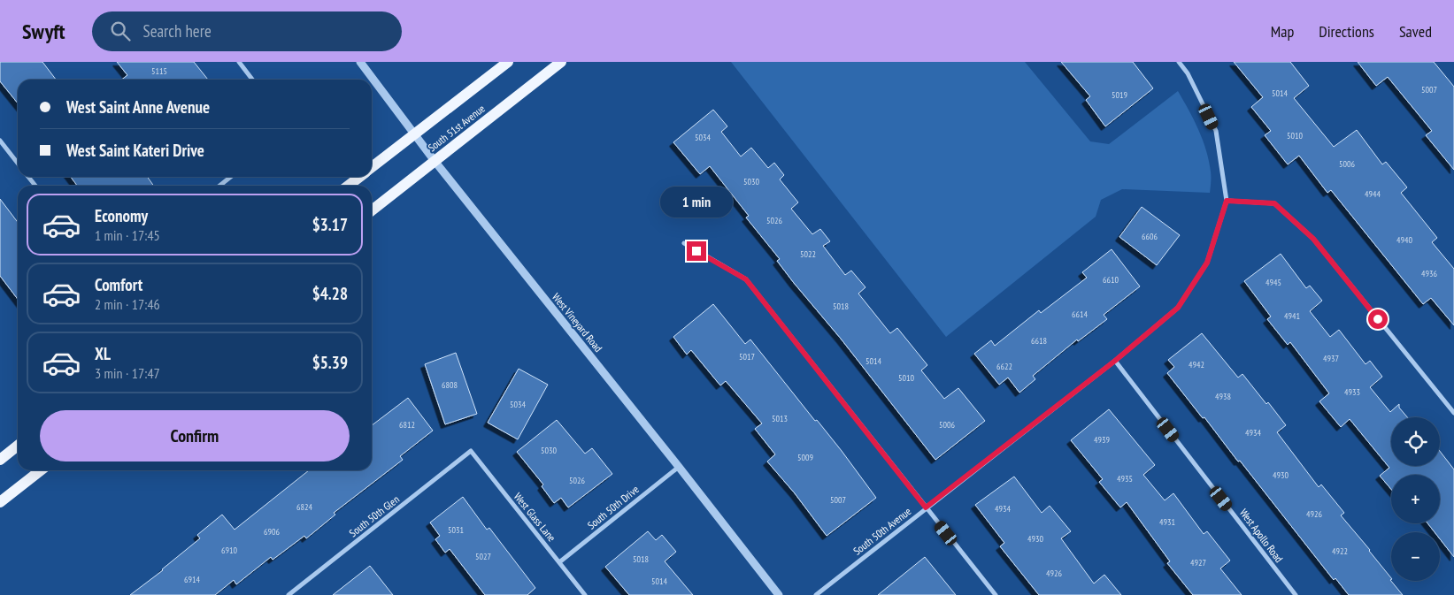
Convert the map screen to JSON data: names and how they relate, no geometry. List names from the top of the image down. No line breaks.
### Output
{"streets":{"main road":["South 51st Avenue"],"street":["West Vineyard Road","South 50th Drive","South 50th Glen","West Glass Lane","South 50th Avenue","West Apollo Road"]},"crossings":[["South 51st Avenue","West Vineyard Road"],["West Vineyard Road","South 50th Drive"],["South 50th Drive","West Glass Lane"],["South 50th Glen","West Glass Lane"],["South 50th Avenue","West Apollo Road"]],"house_numbers":["5115","5007","5014","5019","5010","5034","5006","5030","4944","5026","6606","4940","5022","4936","6610","4945","5018","6614","4941","6618","5017","4937","5014","4942","6622","5010","6808","4933","4938","5034","5013","6812","5006","4934","4939","5030","5009","4930","4935","5026","5007","6824","4934","4926","4931","5031","6906","4930","6910","4922","5027","5018","4927","4926","6914","5014"],"page":{"header":"Swyft","search":"Search here","nav":["Map","Directions","Saved"],"banner":["West Saint Anne Avenue","West Saint Kateri Drive"],"bubble":"1 min","list":[{"name":"Economy","note":"1 min · 17:45","value":"$3.17"},{"name":"Comfort","note":"2 min · 17:46","value":"$4.28"},{"name":"XL","note":"3 min · 17:47","value":"$5.39"}],"buttons":"Confirm","map_buttons":["+","−"]}}
